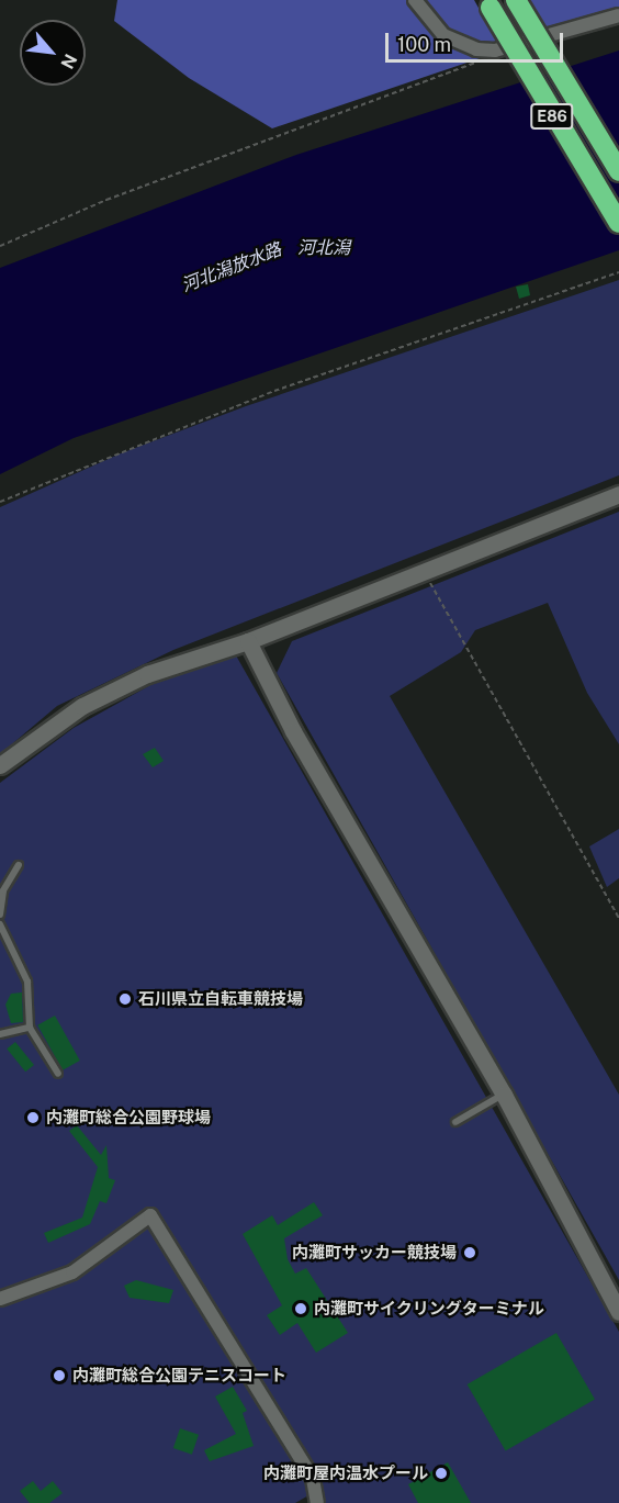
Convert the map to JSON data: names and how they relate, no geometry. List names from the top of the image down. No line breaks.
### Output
{"streets":{"highway":["E86"]},"water":["河北潟","河北潟放水路"],"places":["石川県立自転車競技場","内灘町総合公園野球場","内灘町サッカー競技場","内灘町サイクリングターミナル","内灘町総合公園テニスコート","内灘町屋内温水プール"],"scale_bar":"100 m","north":"bottom right"}
